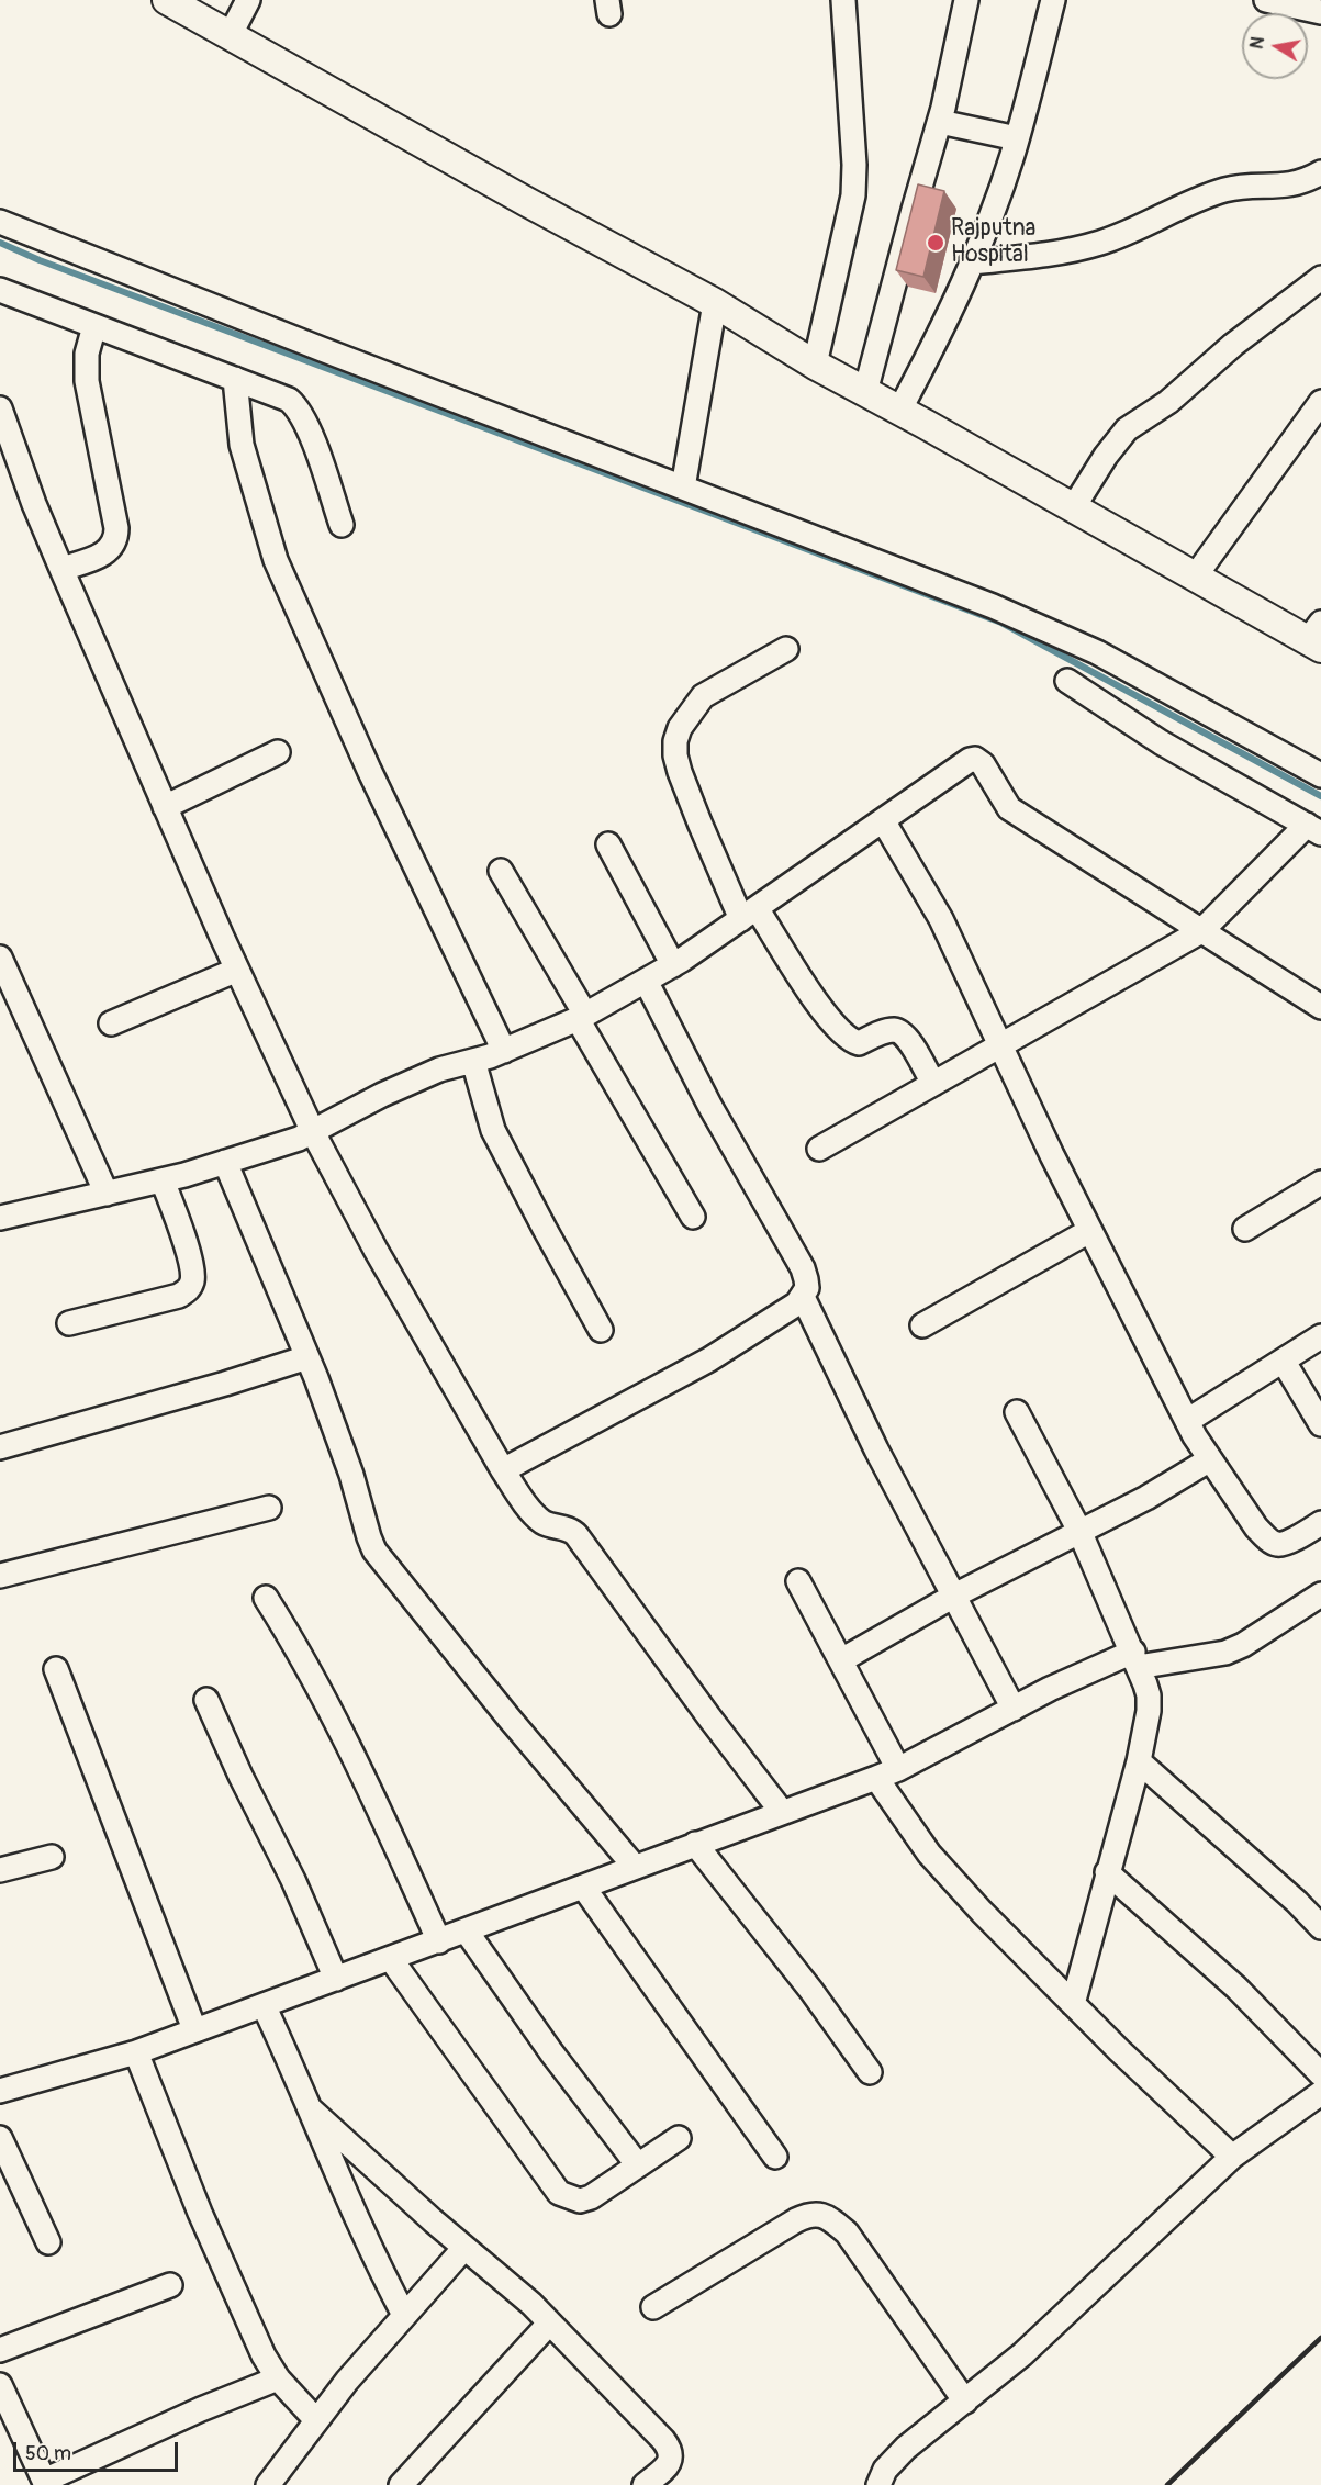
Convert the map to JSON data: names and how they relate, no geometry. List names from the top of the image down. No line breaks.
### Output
{"places":["Rajputna Hospital"],"scale_bar":"50 m","north":"left"}
